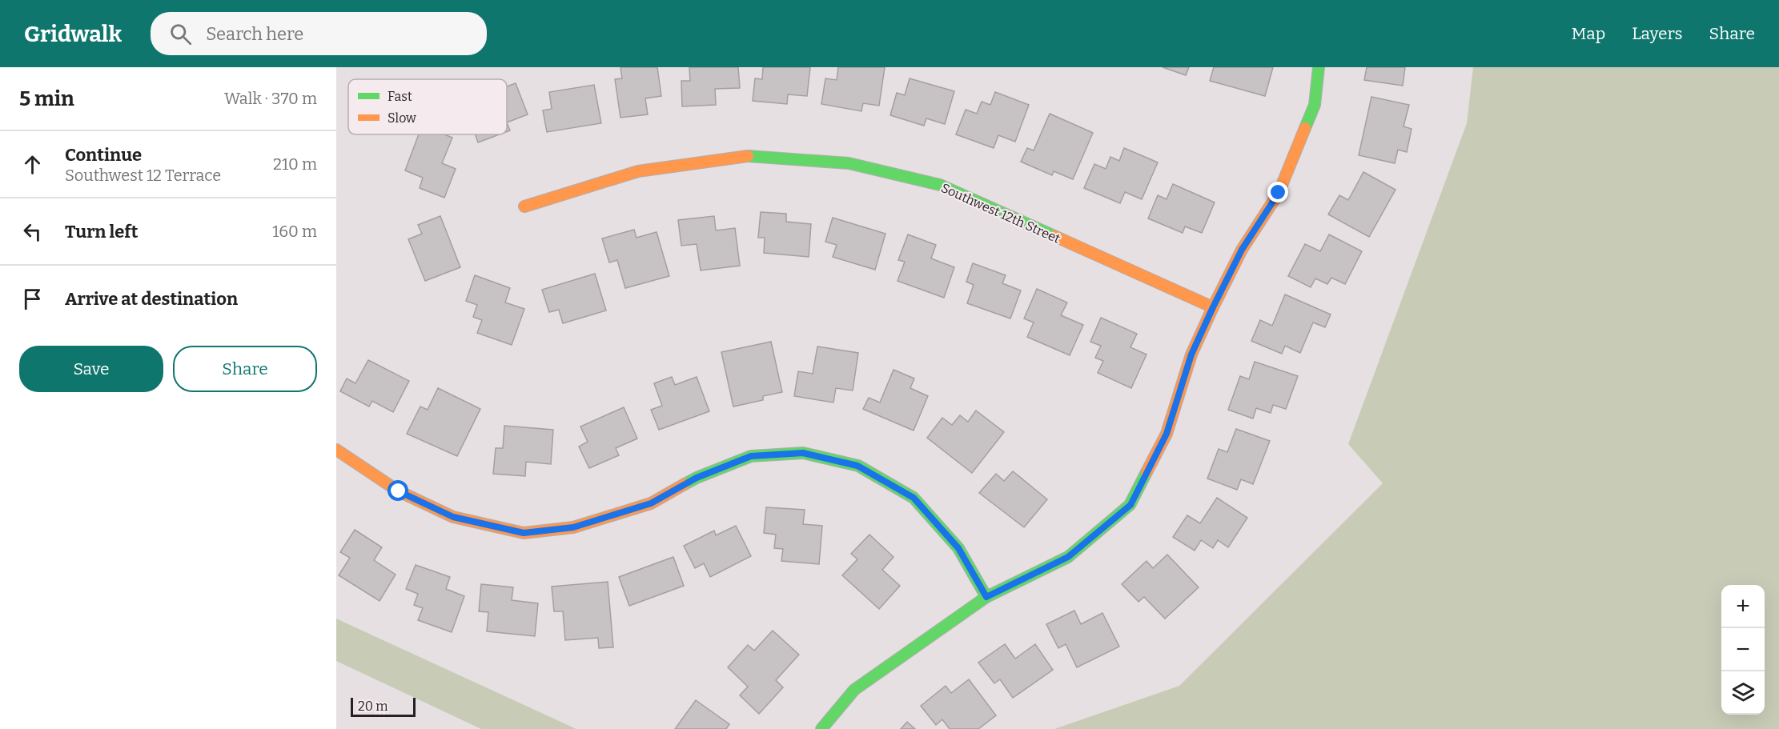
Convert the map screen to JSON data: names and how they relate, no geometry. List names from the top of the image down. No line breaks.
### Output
{"streets":{"street":["Southwest 12th Street"]},"legend":["Fast","Slow"],"scale_bar":"20 m","page":{"header":"Gridwalk","search":"Search here","nav":["Map","Layers","Share"],"heading":["5 min","Walk · 370 m"],"list":[["Continue","Southwest 12 Terrace","210 m"],["Turn left","160 m"],"Arrive at destination"],"buttons":["Save","Share"],"map_buttons":["+","−"],"scale":"20 m"}}
